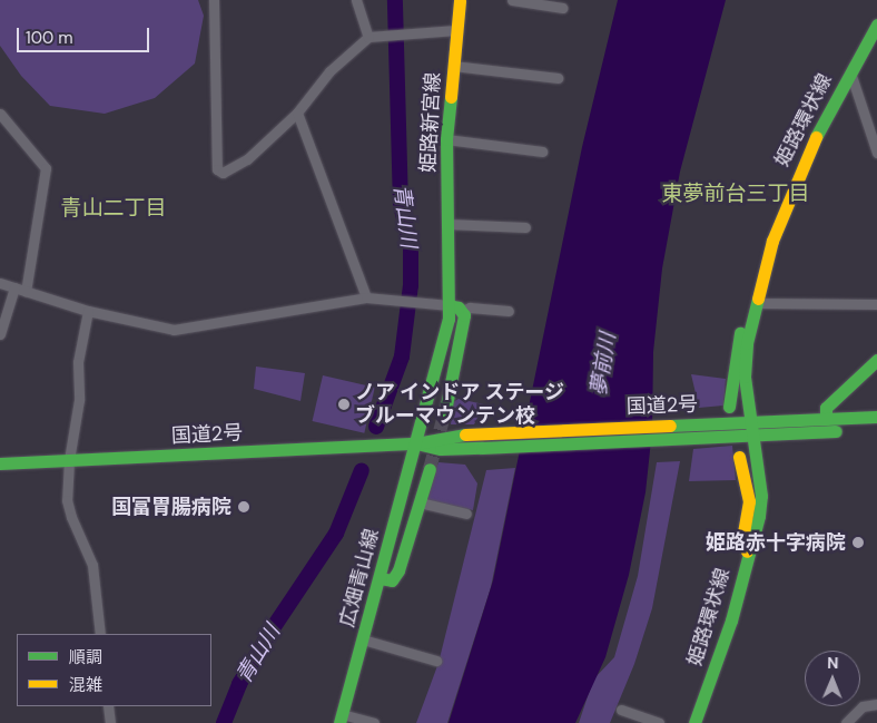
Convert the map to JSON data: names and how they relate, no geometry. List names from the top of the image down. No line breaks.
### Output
{"streets":{"main road":["姫路環状線","姫路新宮線","国道2号","広畑青山線"]},"crossings":[["姫路環状線","国道2号"],["姫路新宮線","国道2号"],["姫路新宮線","広畑青山線"],["国道2号","広畑青山線"]],"districts":["東夢前台三丁目","青山二丁目"],"water":["青山川","夢前川"],"places":["ノア インドア ステージ ブルーマウンテン校","国富胃腸病院","姫路赤十字病院"],"legend":["順調","混雑"],"scale_bar":"100 m","north":"top"}
